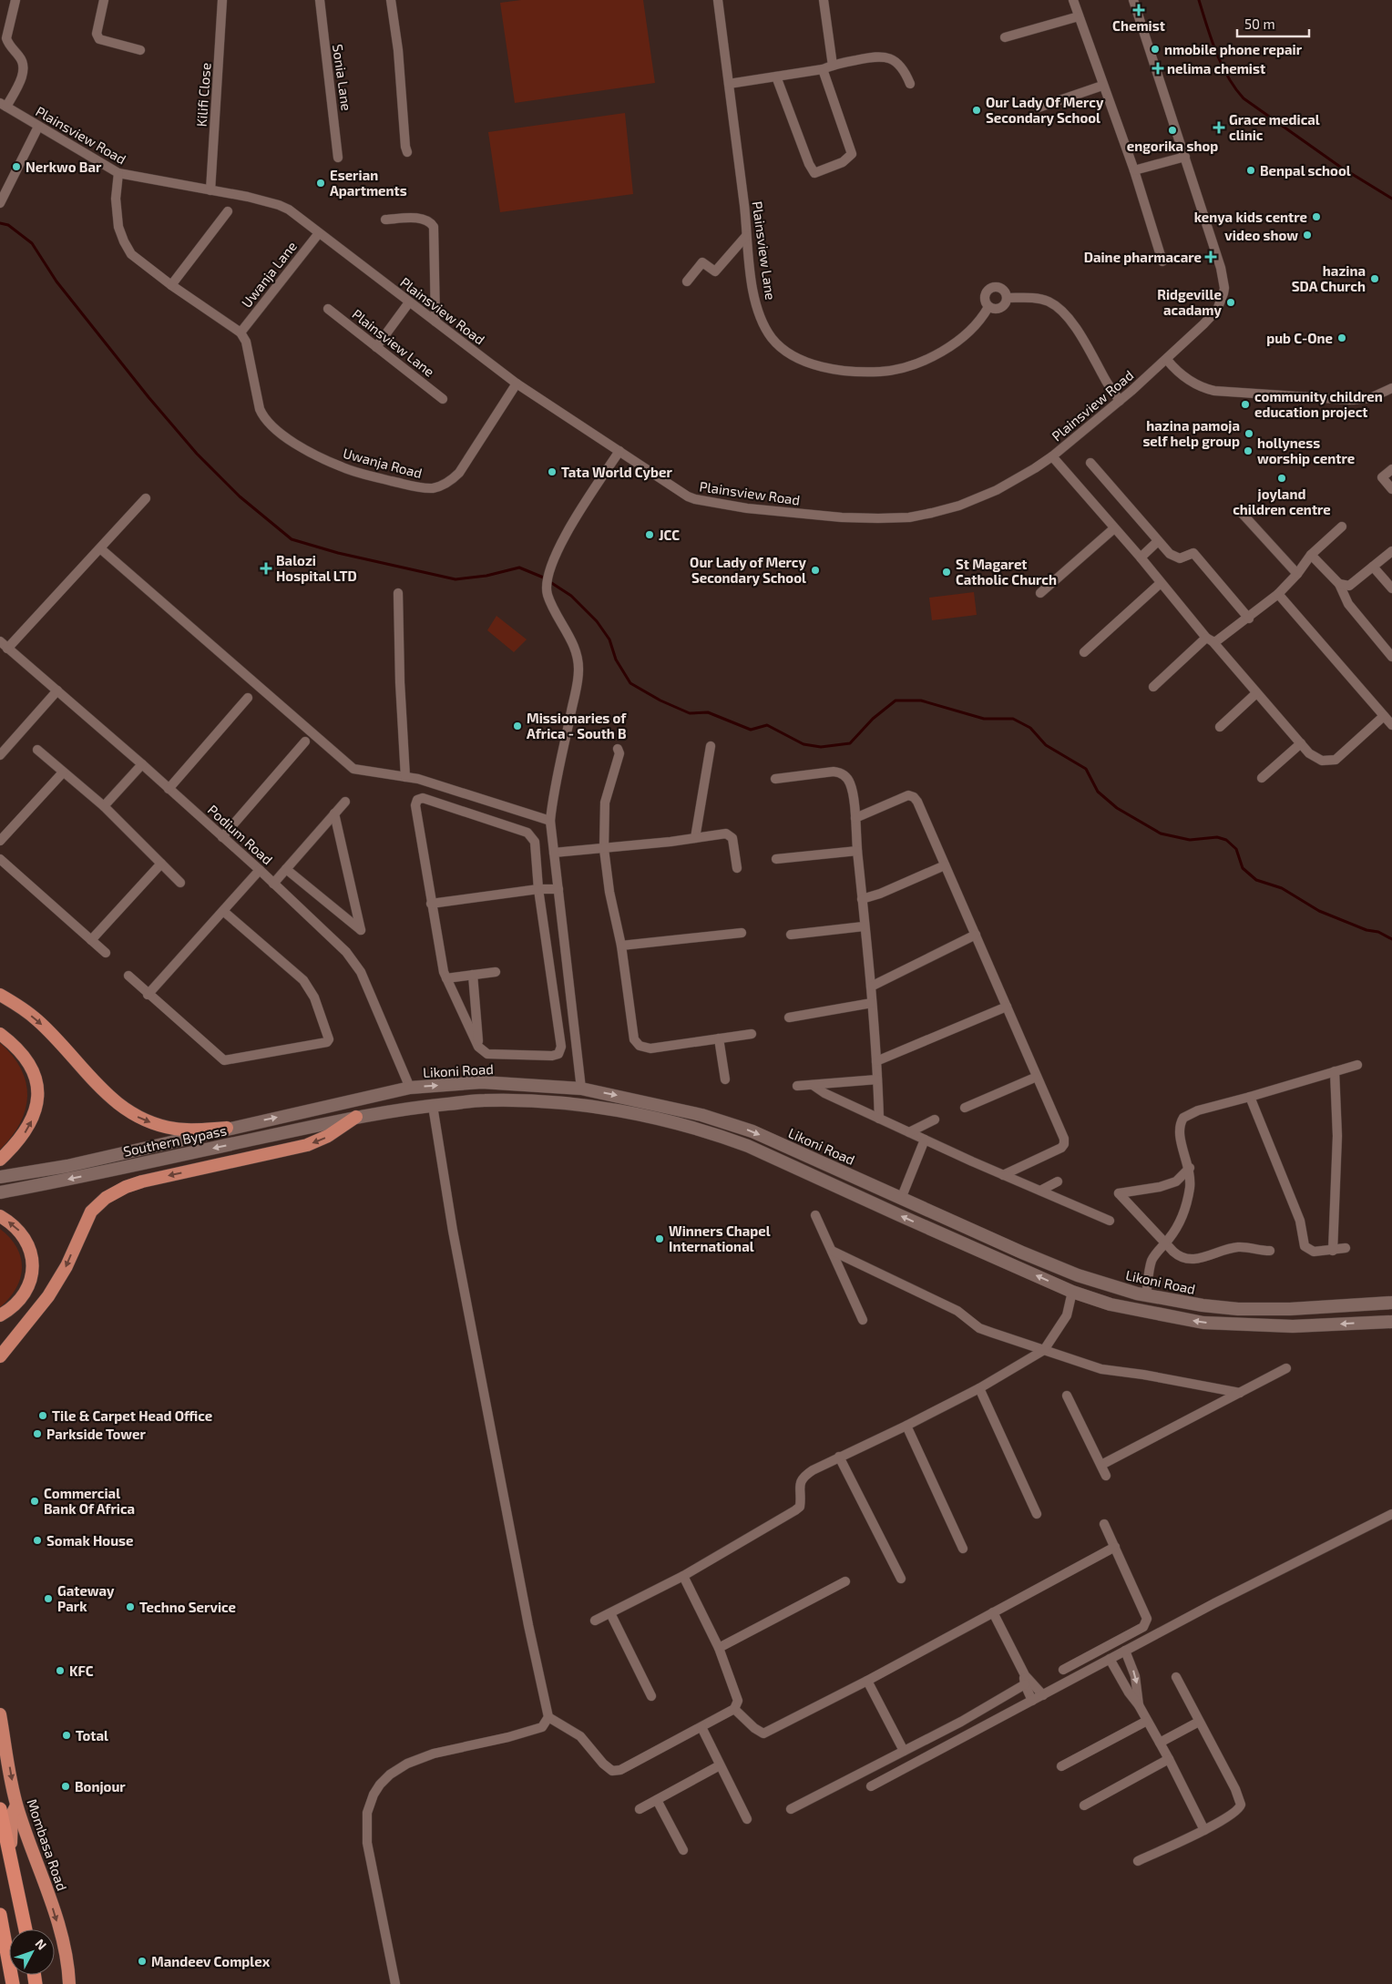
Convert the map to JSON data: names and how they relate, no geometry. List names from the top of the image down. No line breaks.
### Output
{"streets":{"highway":["Mombasa Road"],"main road":["Likoni Road","Southern Bypass"],"street":["Sonia Lane","Kilifi Close","Plainsview Road","Plainsview Lane","Uwanja Lane","Uwanja Road","Podium Road"]},"crossings":[["Kilifi Close","Plainsview Road"],["Plainsview Road","Uwanja Lane"],["Plainsview Road","Uwanja Road"],["Uwanja Lane","Uwanja Road"],["Podium Road","Likoni Road"],["Likoni Road","Southern Bypass"]],"places":{"health":["Chemist","nelima chemist","Grace medical clinic","Daine pharmacare","Balozi Hospital LTD"],"other":["nmobile phone repair","Our Lady Of Mercy Secondary School","engorika shop","Nerkwo Bar","Benpal school","Eserian Apartments","kenya kids centre","video show","hazina SDA Church","Ridgeville acadamy","pub C-One","community children education project","hazina pamoja self help group","hollyness worship centre","Tata World Cyber","joyland children centre","JCC","Our Lady of Mercy Secondary School","St Magaret Catholic Church","Missionaries of Africa - South B","Winners Chapel International","Tile & Carpet Head Office","Parkside Tower","Commercial Bank Of Africa","Somak House","Gateway Park","Techno Service","KFC","Total","Bonjour","Mandeev Complex"]},"scale_bar":"50 m","north":"top right"}
